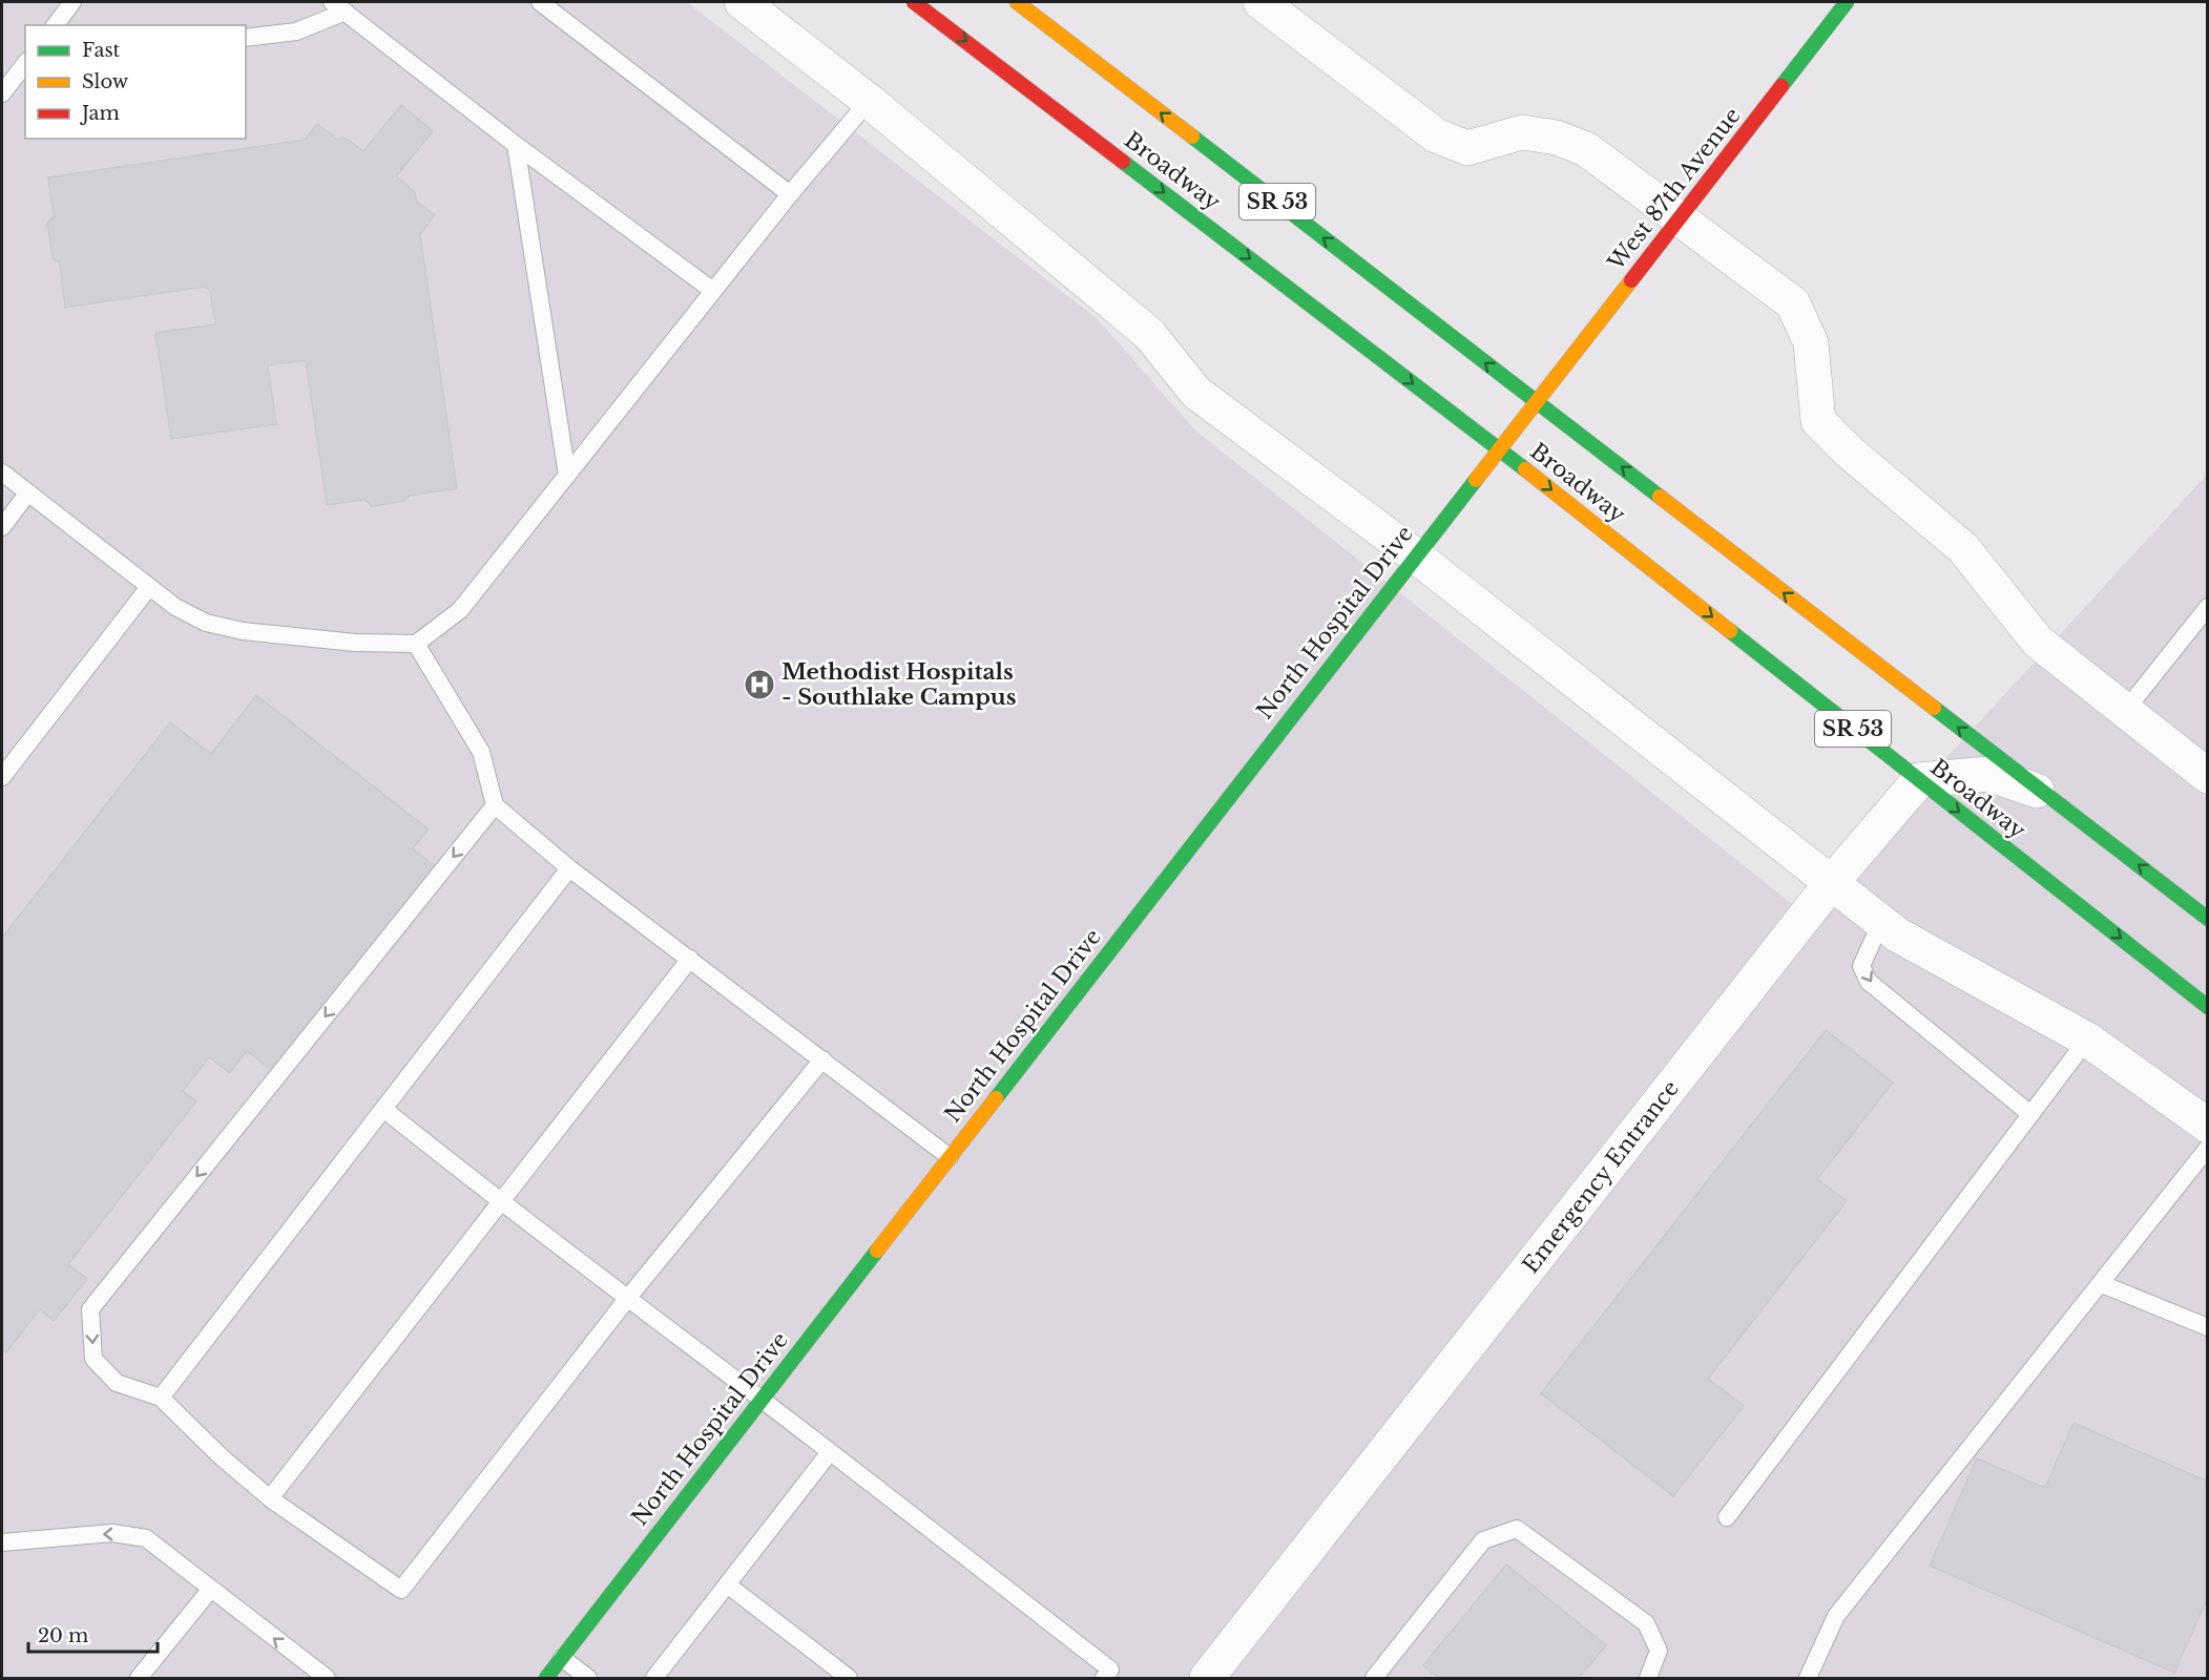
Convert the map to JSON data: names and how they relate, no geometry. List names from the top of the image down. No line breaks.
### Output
{"streets":{"main road":["Broadway","West 87th Avenue","SR 53","North Hospital Drive"],"street":["Emergency Entrance"]},"crossings":[["Broadway","West 87th Avenue"],["Broadway","North Hospital Drive"],["Broadway","Emergency Entrance"],["West 87th Avenue","North Hospital Drive"]],"places":{"hospital":["Methodist Hospitals - Southlake Campus"]},"legend":["Fast","Slow","Jam"],"scale_bar":"20 m"}
